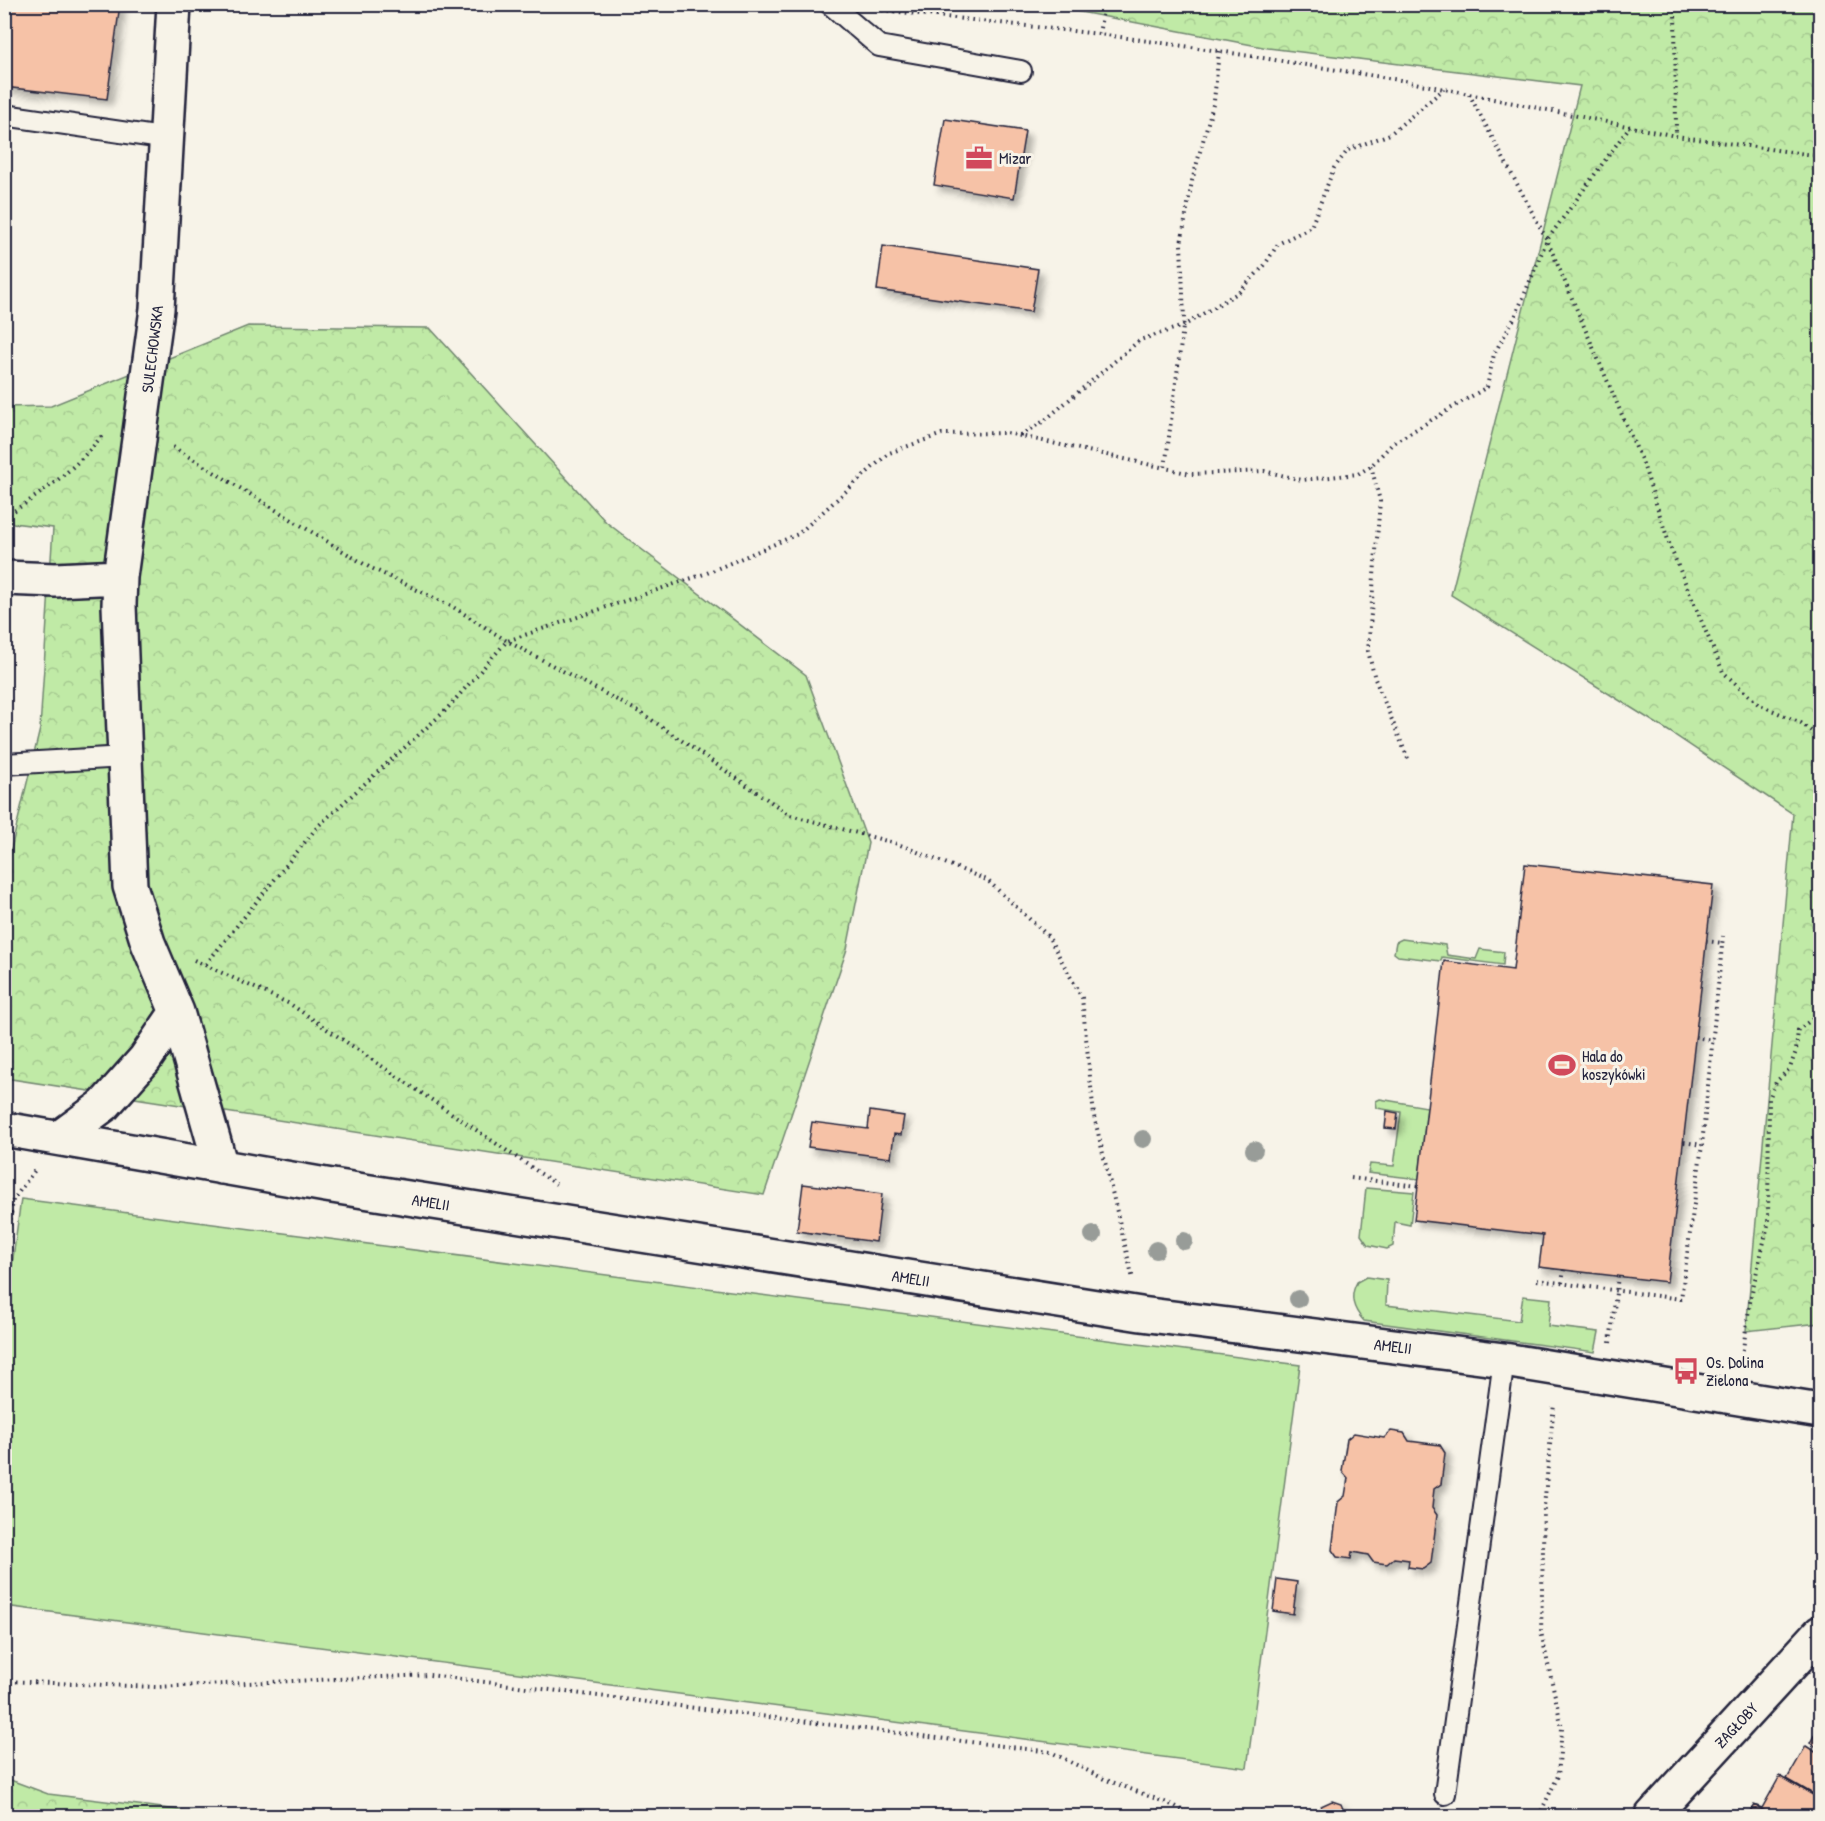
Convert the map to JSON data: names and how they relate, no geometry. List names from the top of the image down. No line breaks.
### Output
{"streets":{"street":["SULECHOWSKA","AMELII","ZAGŁOBY"]},"crossings":[["SULECHOWSKA","AMELII"]],"places":{"office":["Mizar"],"sports":["Hala do koszykówki"],"bus stop":["Os. Dolina Zielona"]}}
